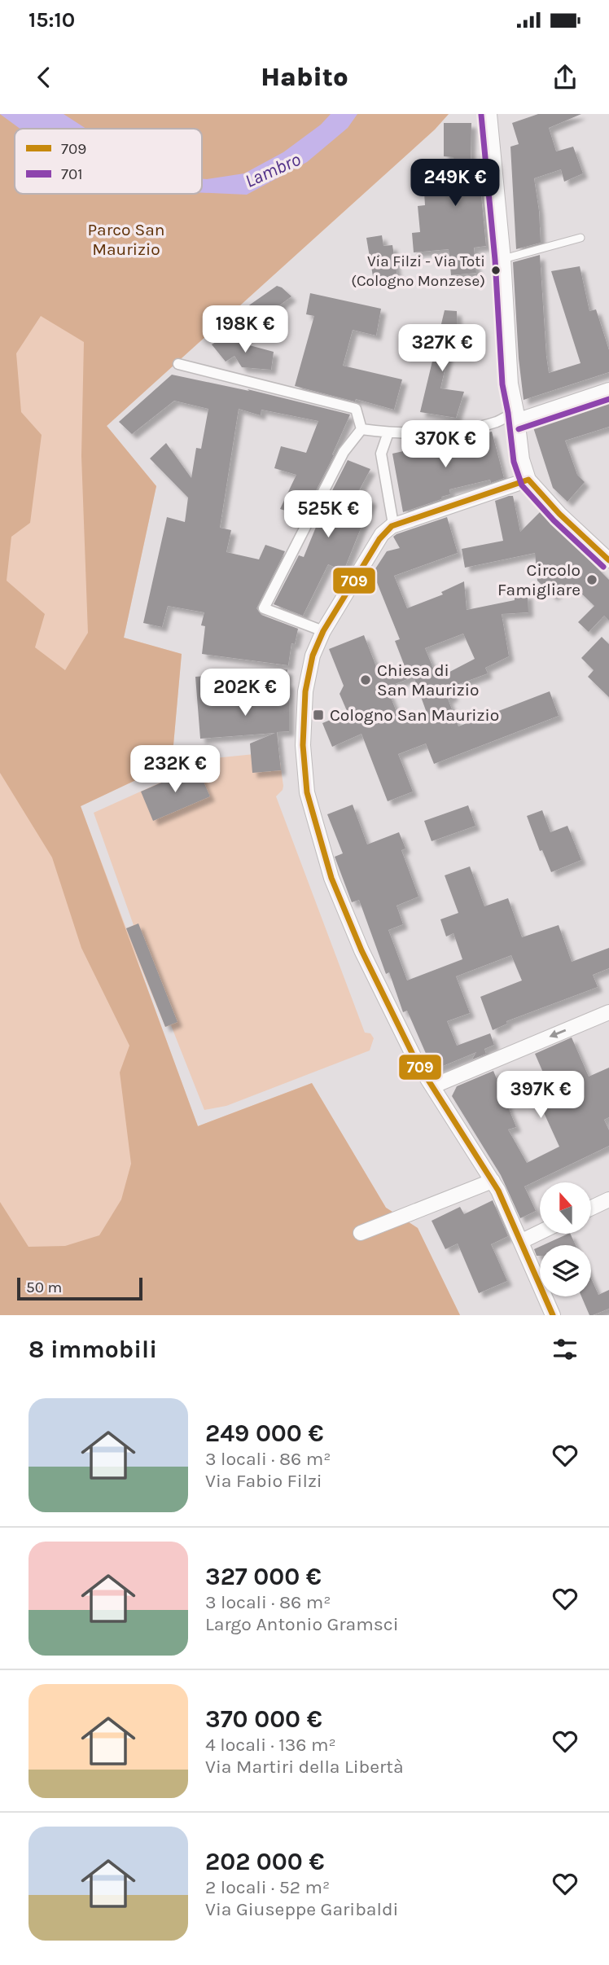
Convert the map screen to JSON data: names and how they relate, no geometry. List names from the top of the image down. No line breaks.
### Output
{"water":["Lambro"],"parks":["Parco San Maurizio"],"places":{"other":["Via Filzi - Via Toti (Cologno Monzese)","Circolo Famigliare","Chiesa di San Maurizio"],"transit":["Cologno San Maurizio"]},"lines":["transit line 701","transit line 709"],"legend":["709","701"],"scale_bar":"50 m","north":"top","page":{"status":"15:10","header":"Habito","price":["249K €","198K €","327K €","370K €","525K €","202K €","232K €","397K €"],"scale":"50 m","heading":"8 immobili","list":[{"name":"249 000 €","note":"3 locali · 86 m² · Via Fabio Filzi"},{"name":"327 000 €","note":"3 locali · 86 m² · Largo Antonio Gramsci"},{"name":"370 000 €","note":"4 locali · 136 m² · Via Martiri della Libertà"},{"name":"202 000 €","note":"2 locali · 52 m² · Via Giuseppe Garibaldi"}]}}
